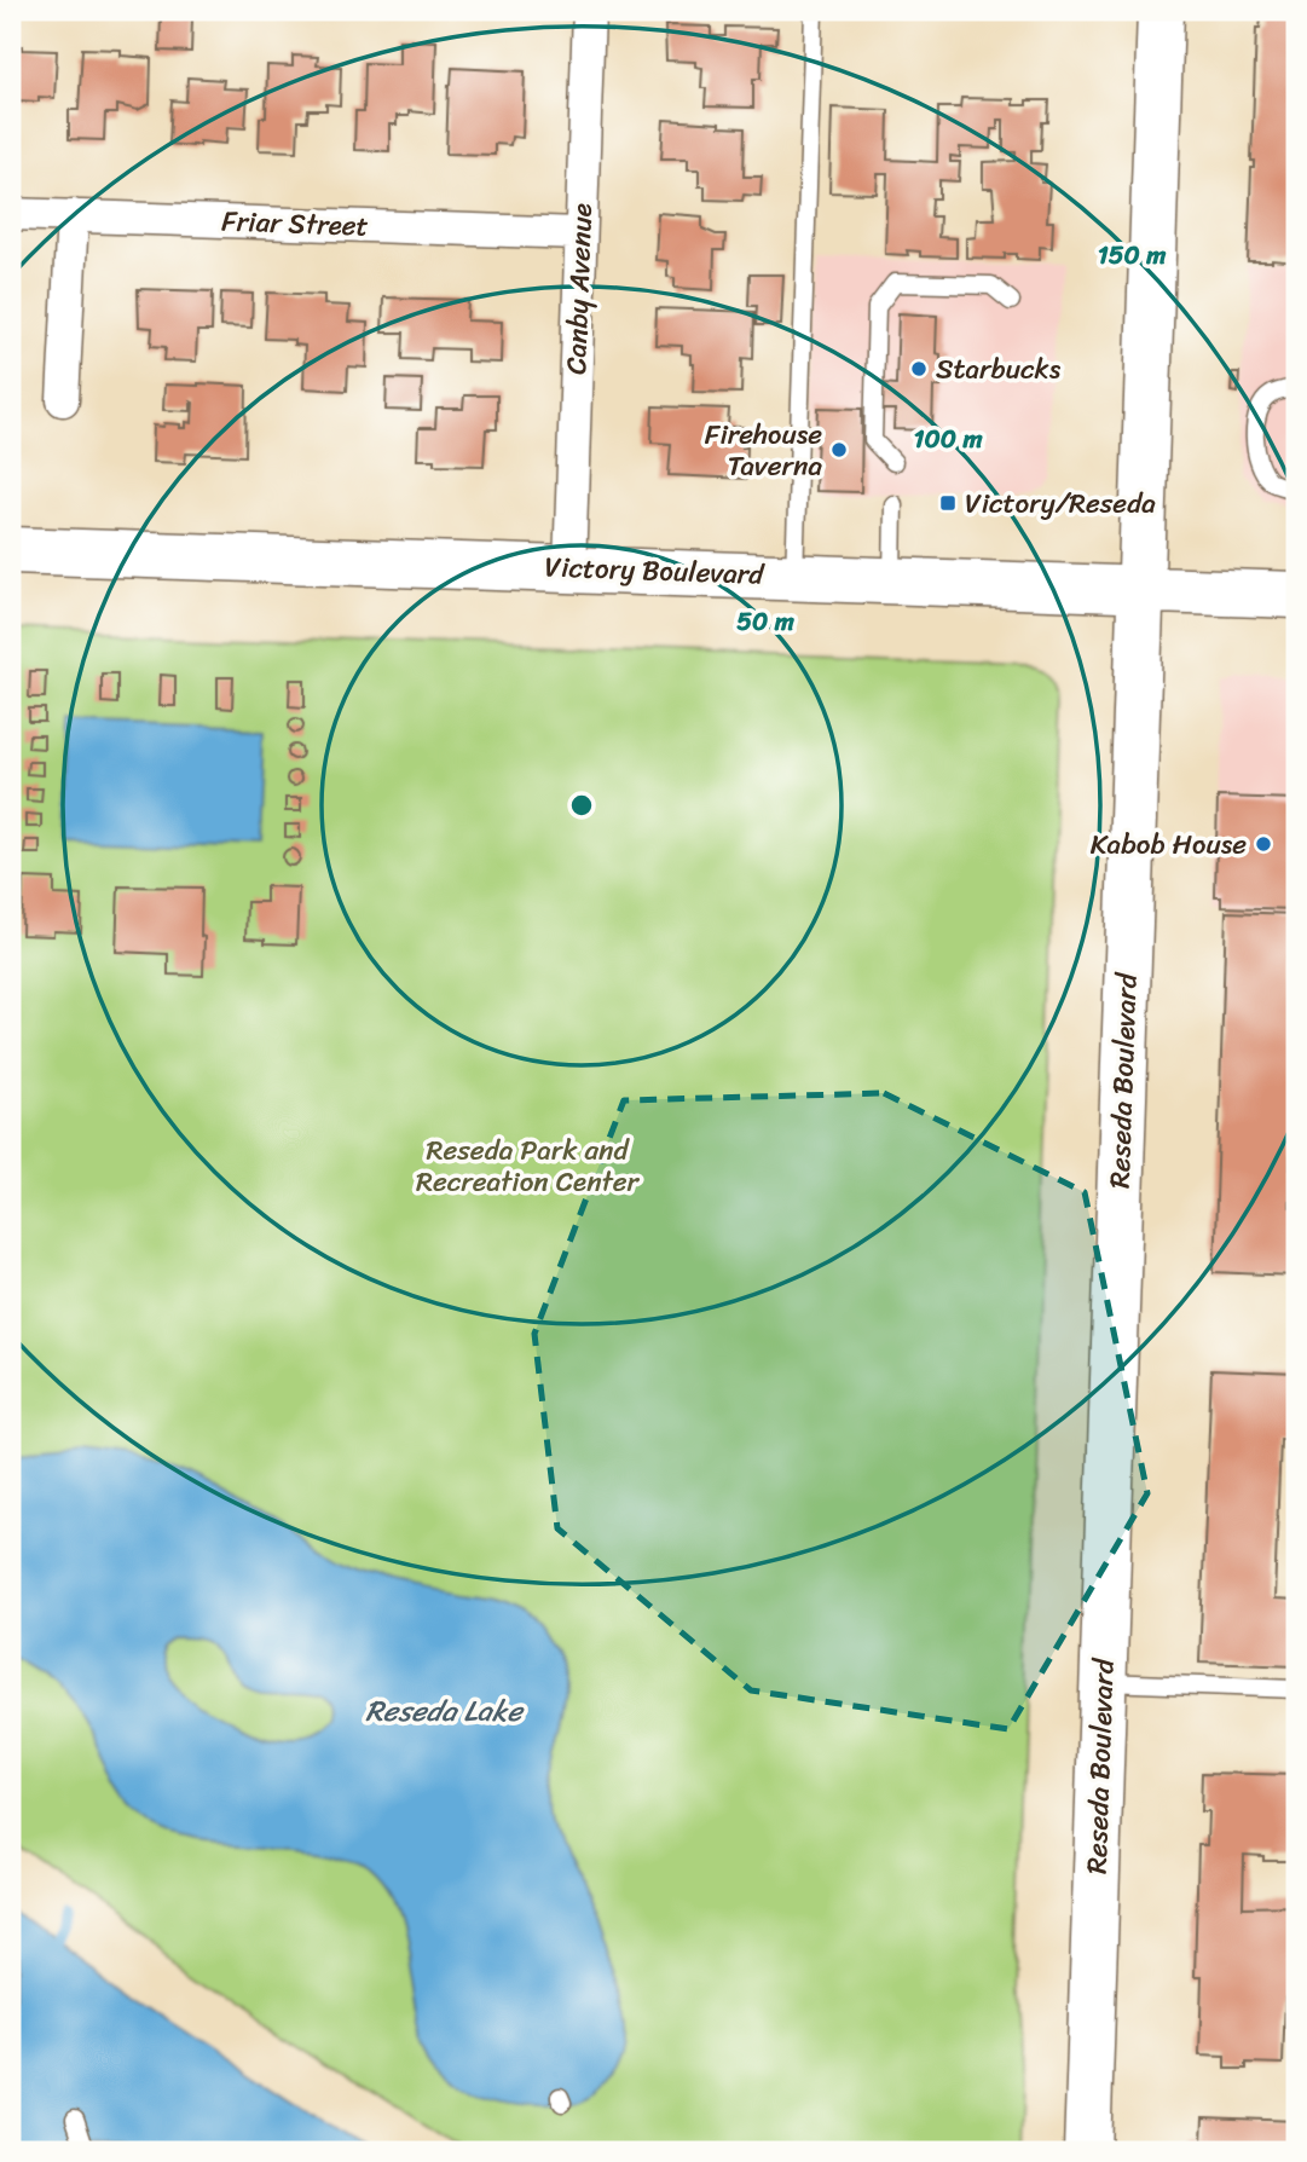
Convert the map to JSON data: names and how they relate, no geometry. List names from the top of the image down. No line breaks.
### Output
{"streets":{"main road":["Victory Boulevard","Reseda Boulevard"],"street":["Friar Street","Canby Avenue"]},"crossings":[["Friar Street","Canby Avenue"],["Canby Avenue","Victory Boulevard"],["Victory Boulevard","Reseda Boulevard"]],"water":["Reseda Lake"],"parks":["Reseda Park and Recreation Center"],"places":{"other":["Starbucks","Firehouse Taverna","Kabob House"],"transit":["Victory/Reseda"]},"rings":["150 m","100 m","50 m"]}
